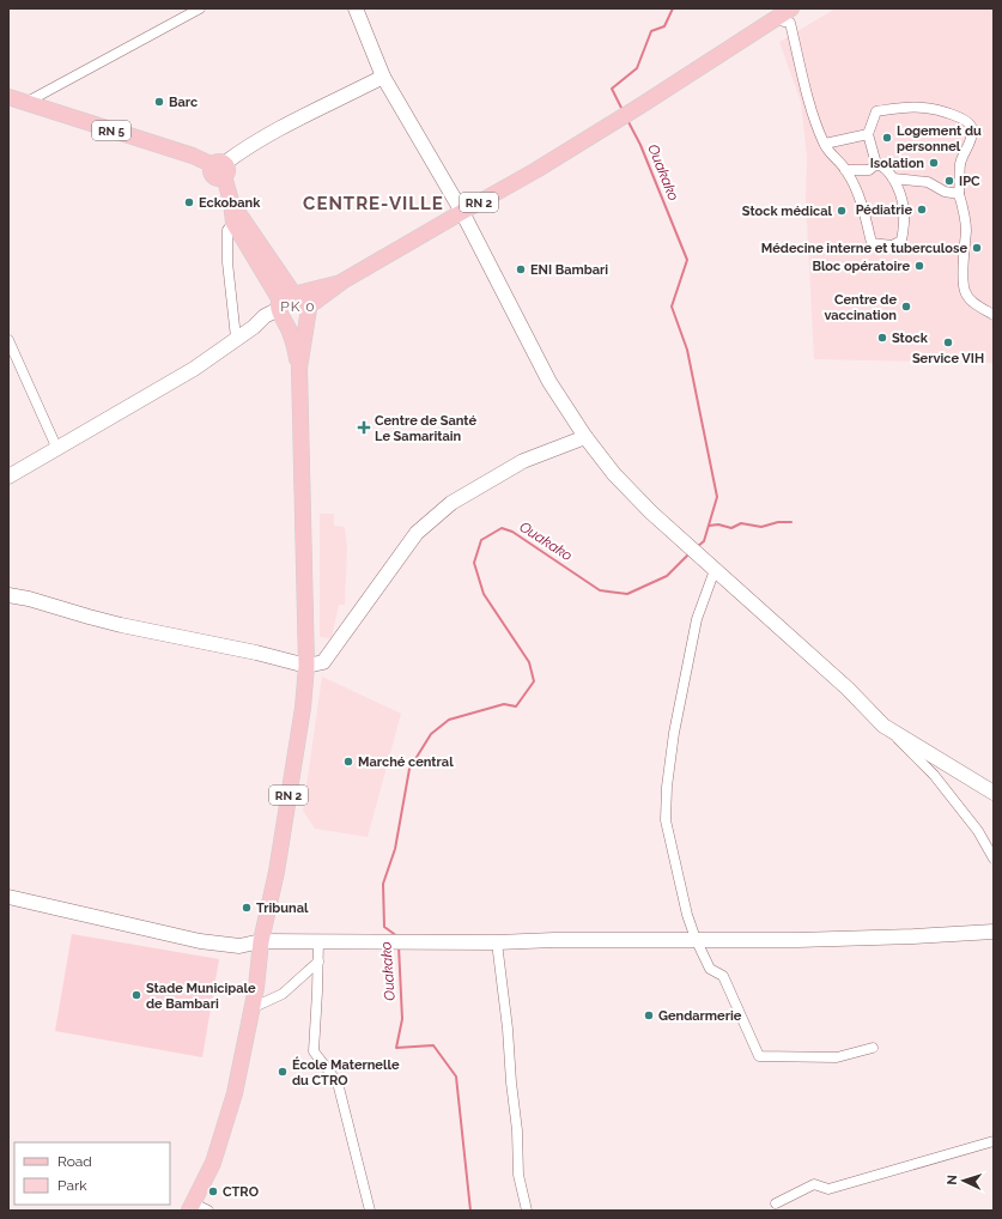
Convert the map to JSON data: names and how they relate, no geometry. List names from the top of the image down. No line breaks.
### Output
{"streets":{"main road":["RN 5","RN 2"]},"districts":["CENTRE-VILLE","PK 0"],"water":["Ouakako"],"places":{"other":["Barc","Logement du personnel","Isolation","IPC","Eckobank","Pédiatrie","Stock médical","Médecine interne et tuberculose","Bloc opératoire","ENI Bambari","Centre de vaccination","Stock","Service VIH","Marché central","Tribunal","Stade Municipale de Bambari","Gendarmerie","École Maternelle du CTRO","CTRO"],"health":["Centre de Santé Le Samaritain"]},"legend":["Road","Park"],"north":"left"}
